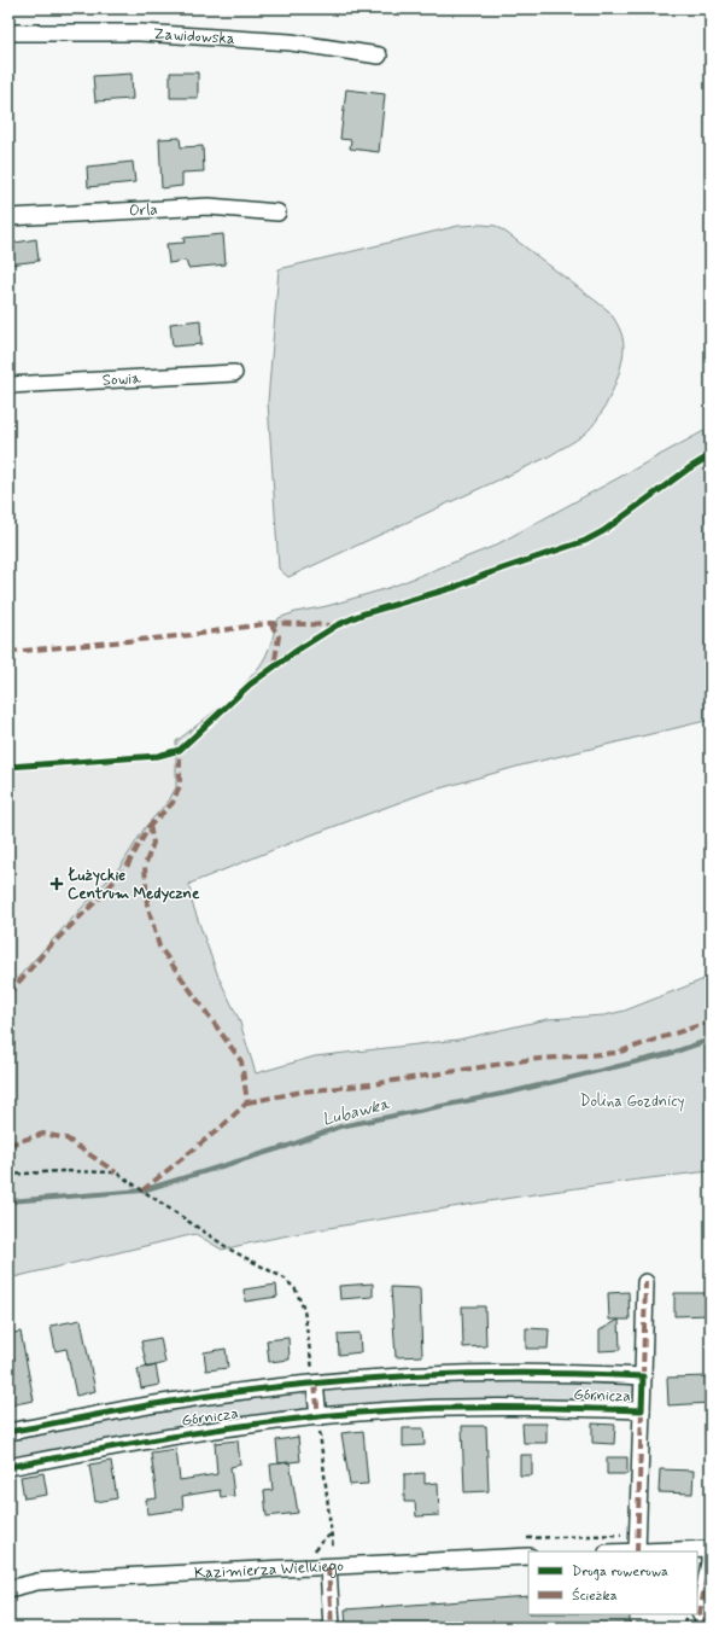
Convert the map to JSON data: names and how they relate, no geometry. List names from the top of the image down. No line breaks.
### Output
{"streets":{"street":["Zawidowska","Orla","Sowia","Górnicza","Kazimierza Wielkiego"]},"water":["Lubawka"],"parks":["Dolina Gozdnicy"],"places":{"health":["Łużyckie Centrum Medyczne"]},"legend":["Droga rowerowa","Ścieżka"]}
